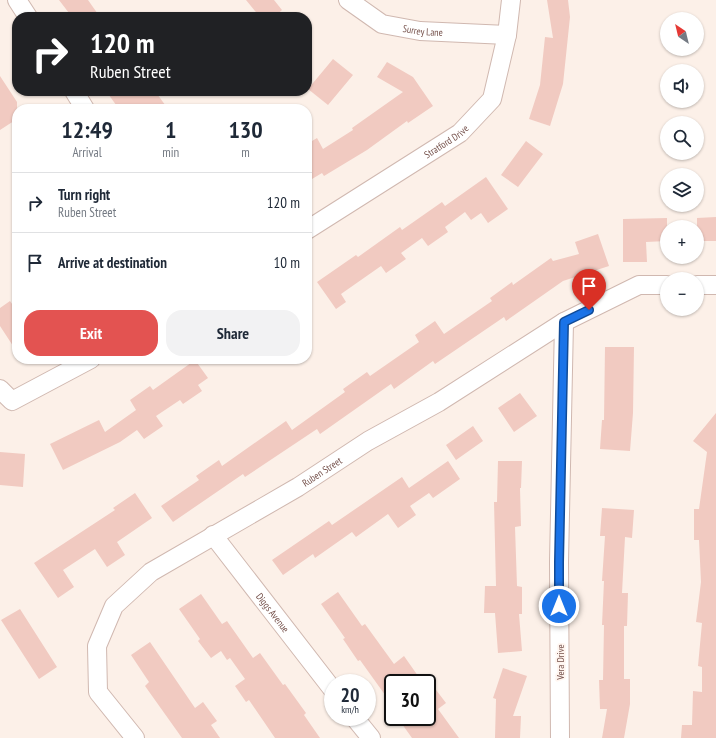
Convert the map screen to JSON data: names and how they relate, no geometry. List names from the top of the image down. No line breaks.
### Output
{"streets":{"street":["Surrey Lane","Stratford Drive","Ruben Street","Diggs Avenue","Vera Drive"]},"crossings":[["Surrey Lane","Stratford Drive"],["Ruben Street","Diggs Avenue"],["Ruben Street","Vera Drive"]],"north":"top left","page":{"map_buttons":["+","−"],"turn":["120 m","Ruben Street"],"eta":["12:49","Arrival","1","min","130","m"],"list":[{"name":"Turn right","note":"Ruben Street","value":"120 m"},{"name":"Arrive at destination","value":"10 m"}],"buttons":["Exit","Share"],"speed":"20 km/h","limit":"30"}}
